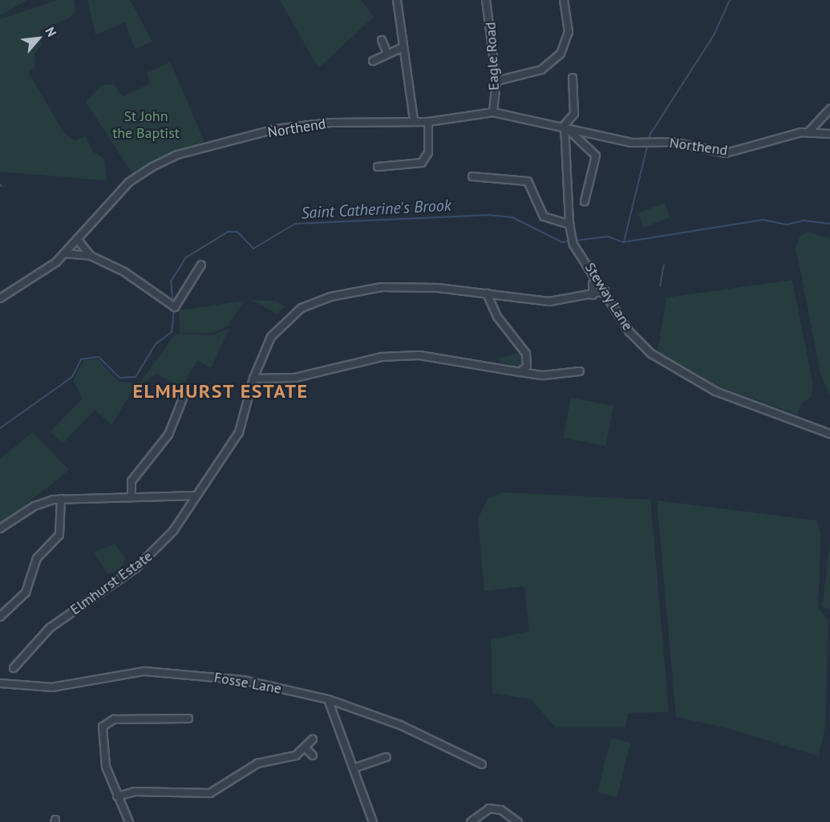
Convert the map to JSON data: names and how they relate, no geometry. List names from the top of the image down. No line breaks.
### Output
{"streets":{"street":["Eagle Road","Northend","Steway Lane","Elmhurst Estate","Fosse Lane"]},"crossings":[["Eagle Road","Northend"],["Northend","Steway Lane"],["Steway Lane","Elmhurst Estate"]],"districts":["ELMHURST ESTATE"],"water":["Saint Catherine's Brook"],"parks":["St John the Baptist"],"north":"top right"}
